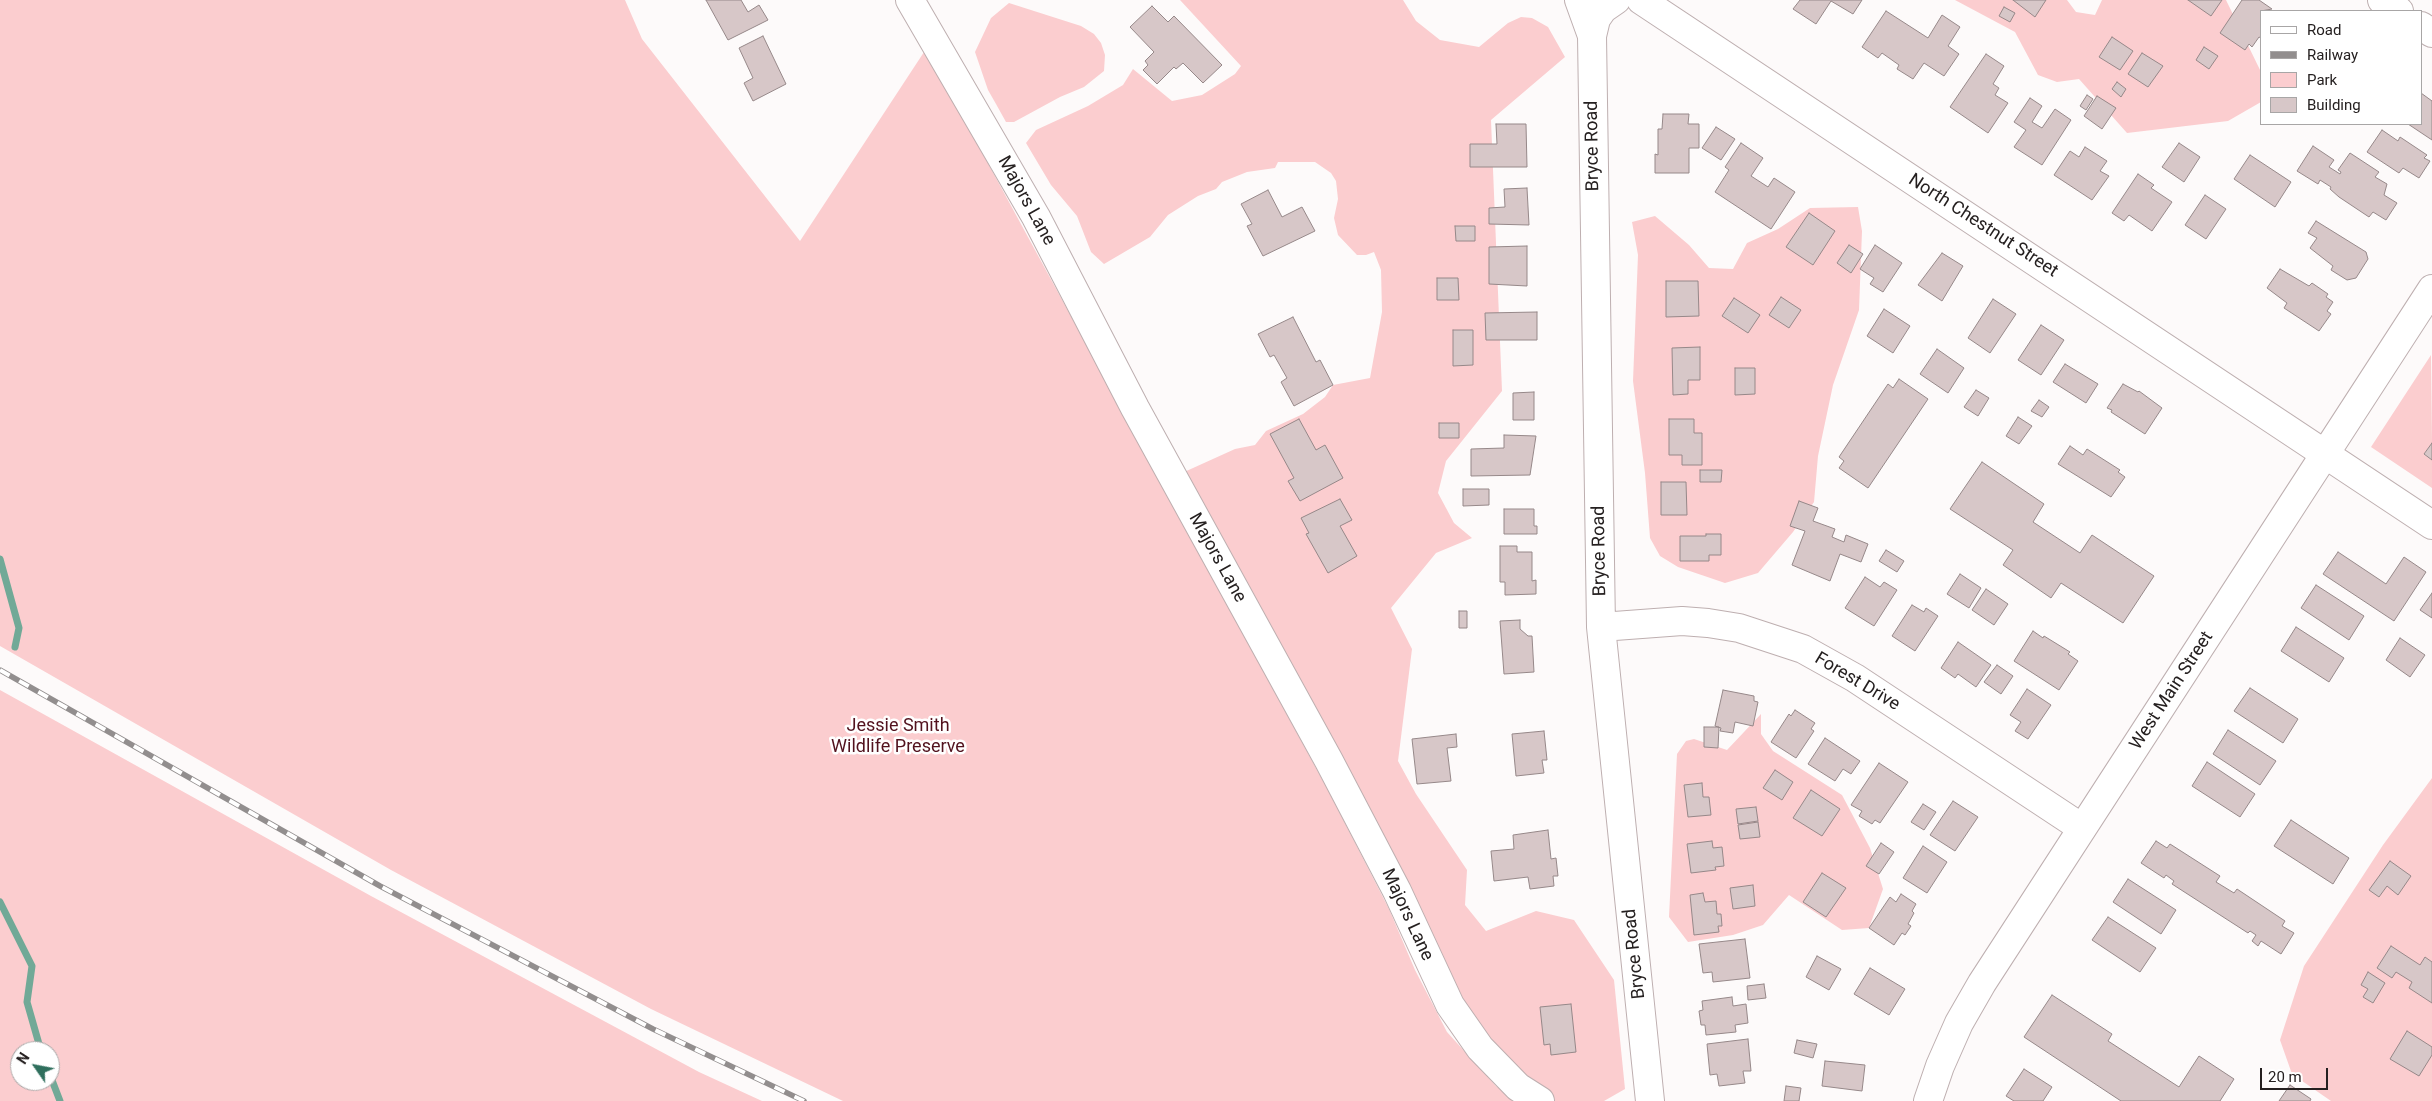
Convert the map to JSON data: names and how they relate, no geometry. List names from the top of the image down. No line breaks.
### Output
{"streets":{"street":["Bryce Road","Majors Lane","North Chestnut Street","Forest Drive","West Main Street"]},"crossings":[["Bryce Road","Forest Drive"],["North Chestnut Street","West Main Street"],["Forest Drive","West Main Street"]],"parks":["Jessie Smith Wildlife Preserve"],"legend":["Road","Railway","Park","Building"],"scale_bar":"20 m","north":"top left"}
